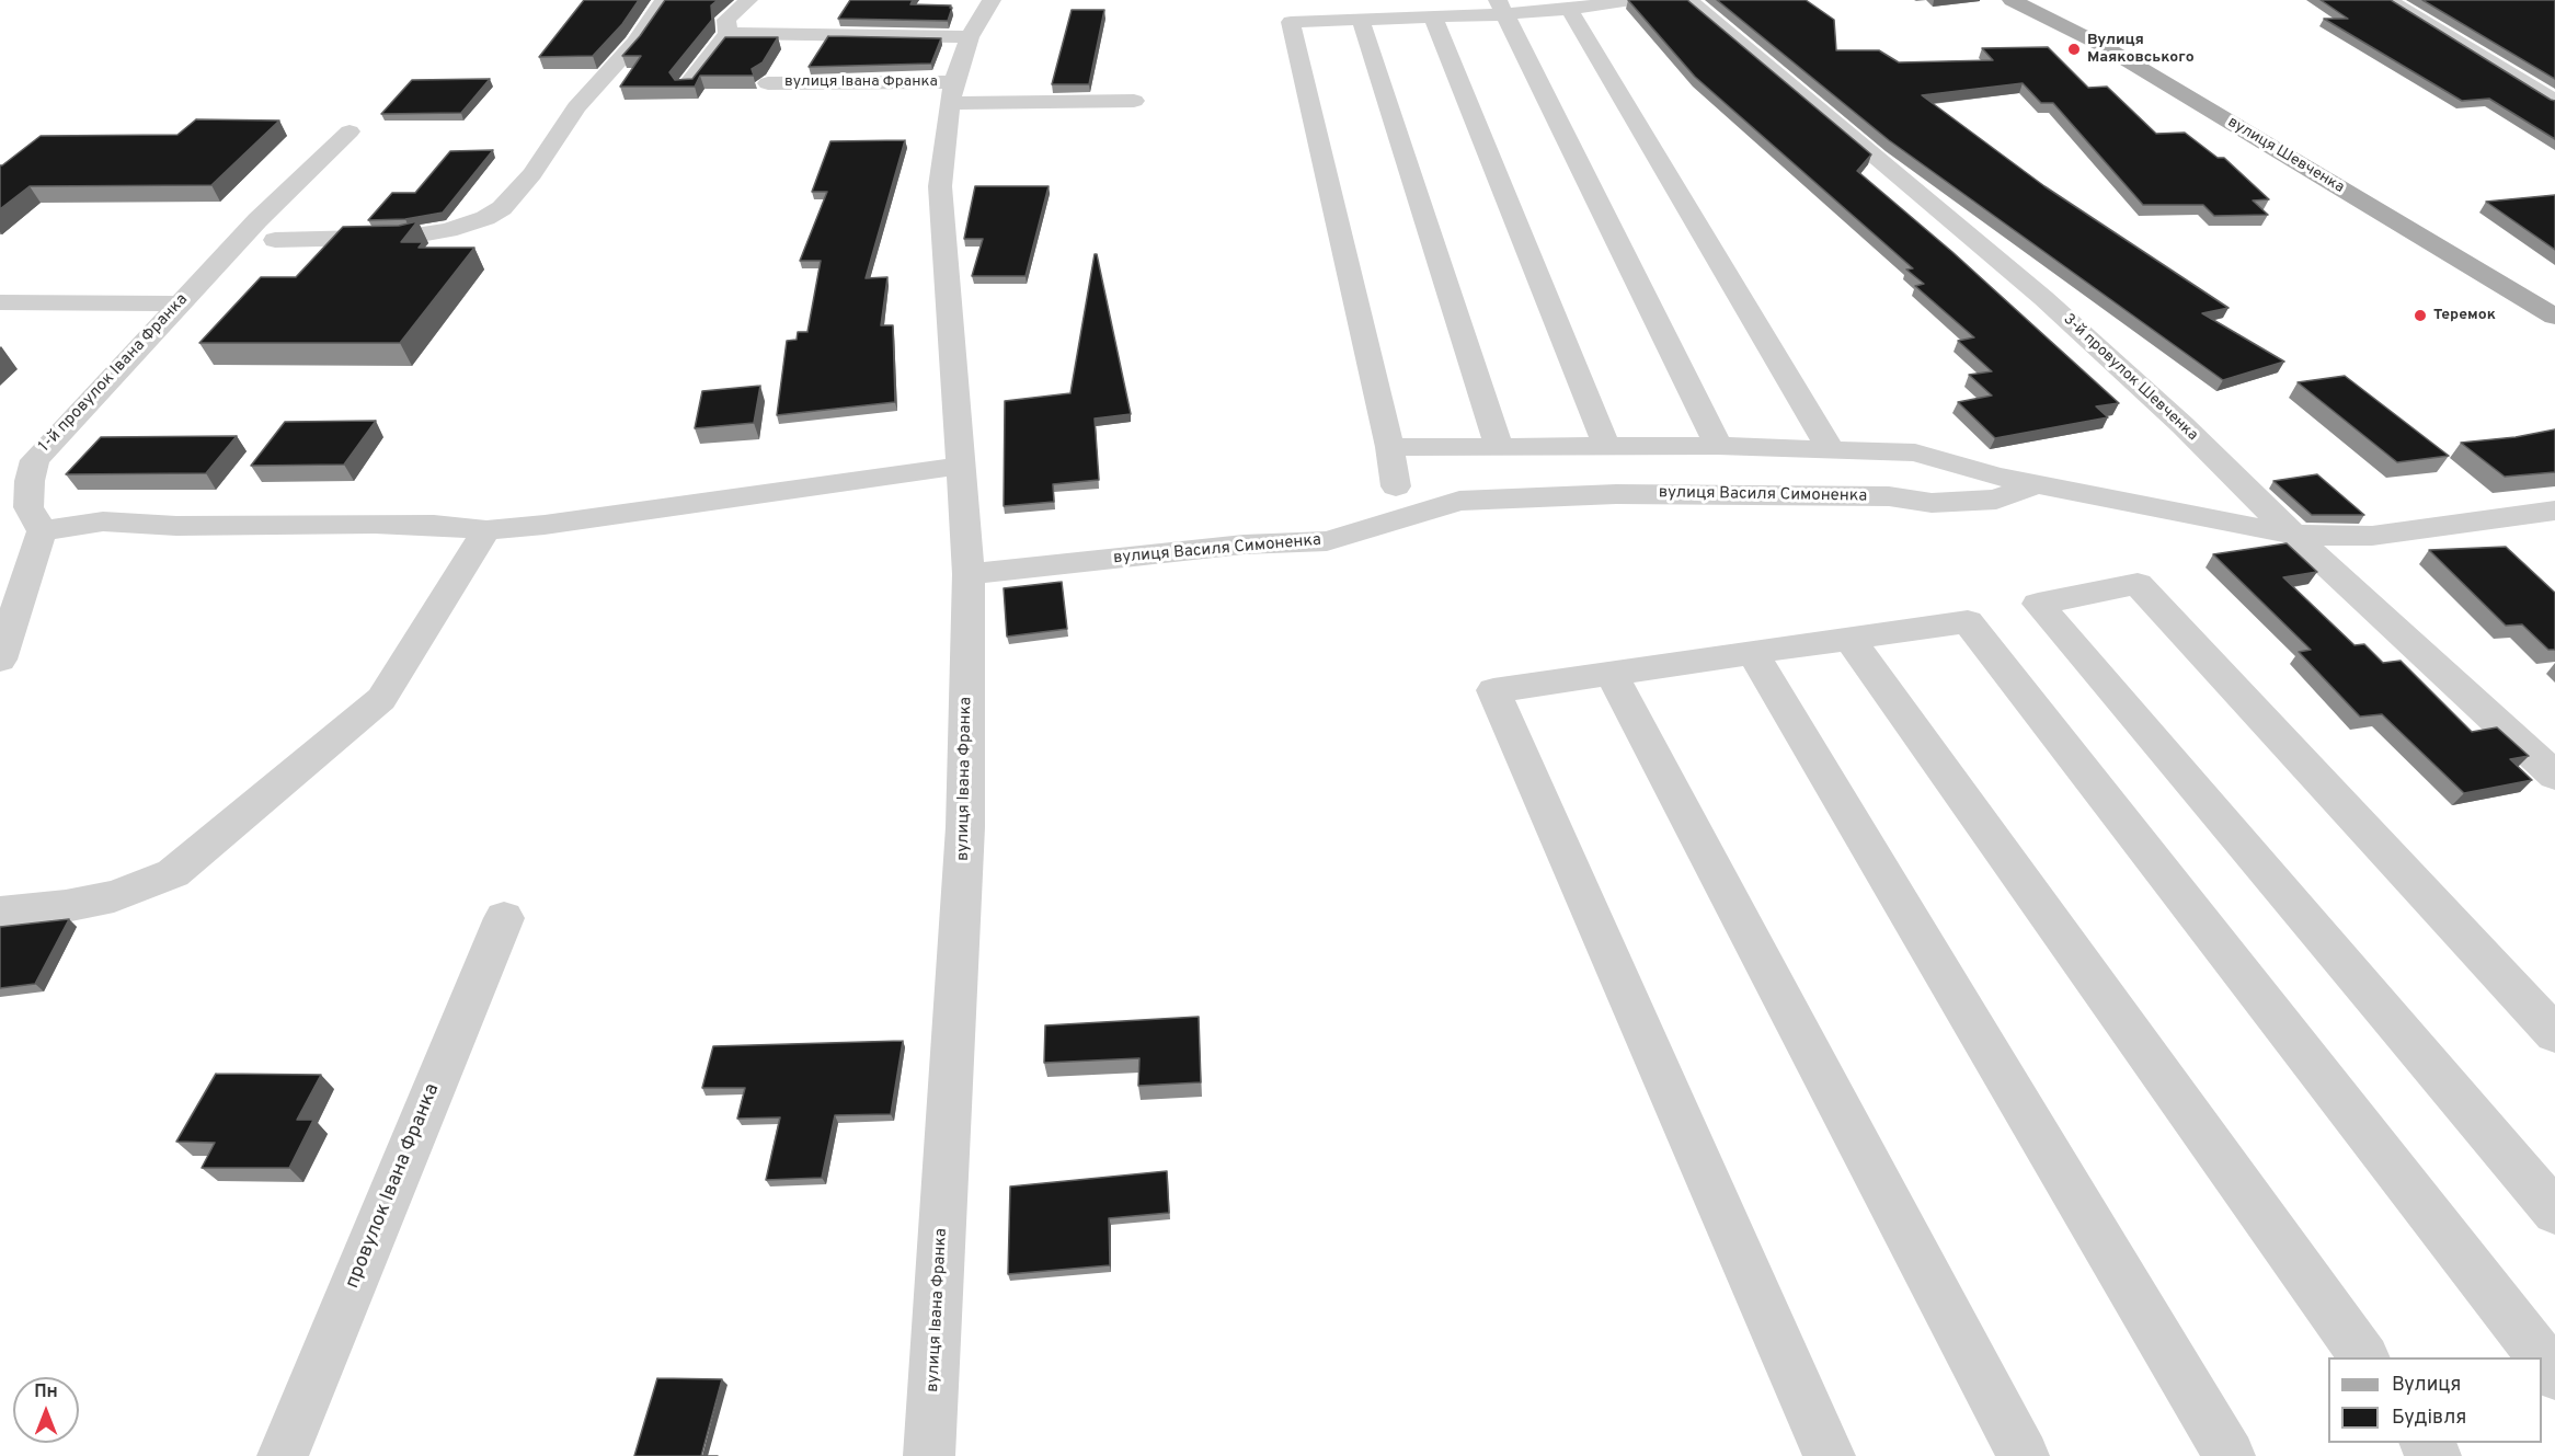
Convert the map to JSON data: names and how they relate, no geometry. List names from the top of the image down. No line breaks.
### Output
{"streets":{"main road":["вулиця Шевченка"],"street":["вулиця Івана Франка","1-й провулок Івана Франка","3-й провулок Шевченка","вулиця Василя Симоненка","провулок Івана Франка"]},"crossings":[["вулиця Івана Франка","вулиця Василя Симоненка"]],"places":["Вулиця Маяковського","Теремок"],"legend":["Вулиця","Будівля"],"north":"top"}
